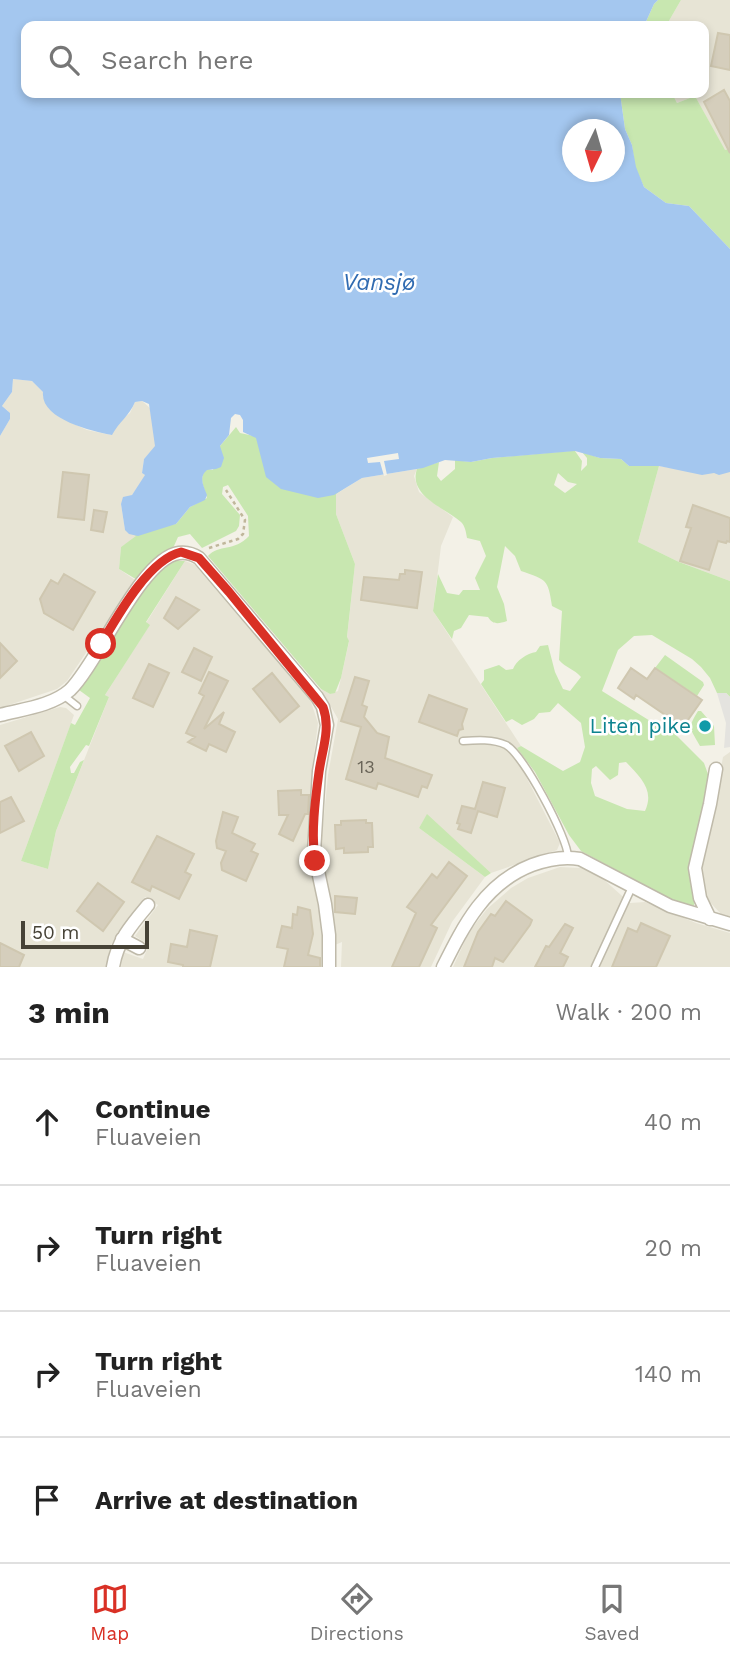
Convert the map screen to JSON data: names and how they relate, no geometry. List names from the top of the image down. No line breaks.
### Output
{"water":["Vansjø"],"places":["Liten pike"],"house_numbers":["13"],"scale_bar":"50 m","north":"bottom","page":{"search":"Search here","scale":"50 m","heading":["3 min","Walk · 200 m"],"list":[["Continue","Fluaveien","40 m"],["Turn right","Fluaveien","20 m"],["Turn right","Fluaveien","140 m"],"Arrive at destination"],"nav":["Map","Directions","Saved"]}}
